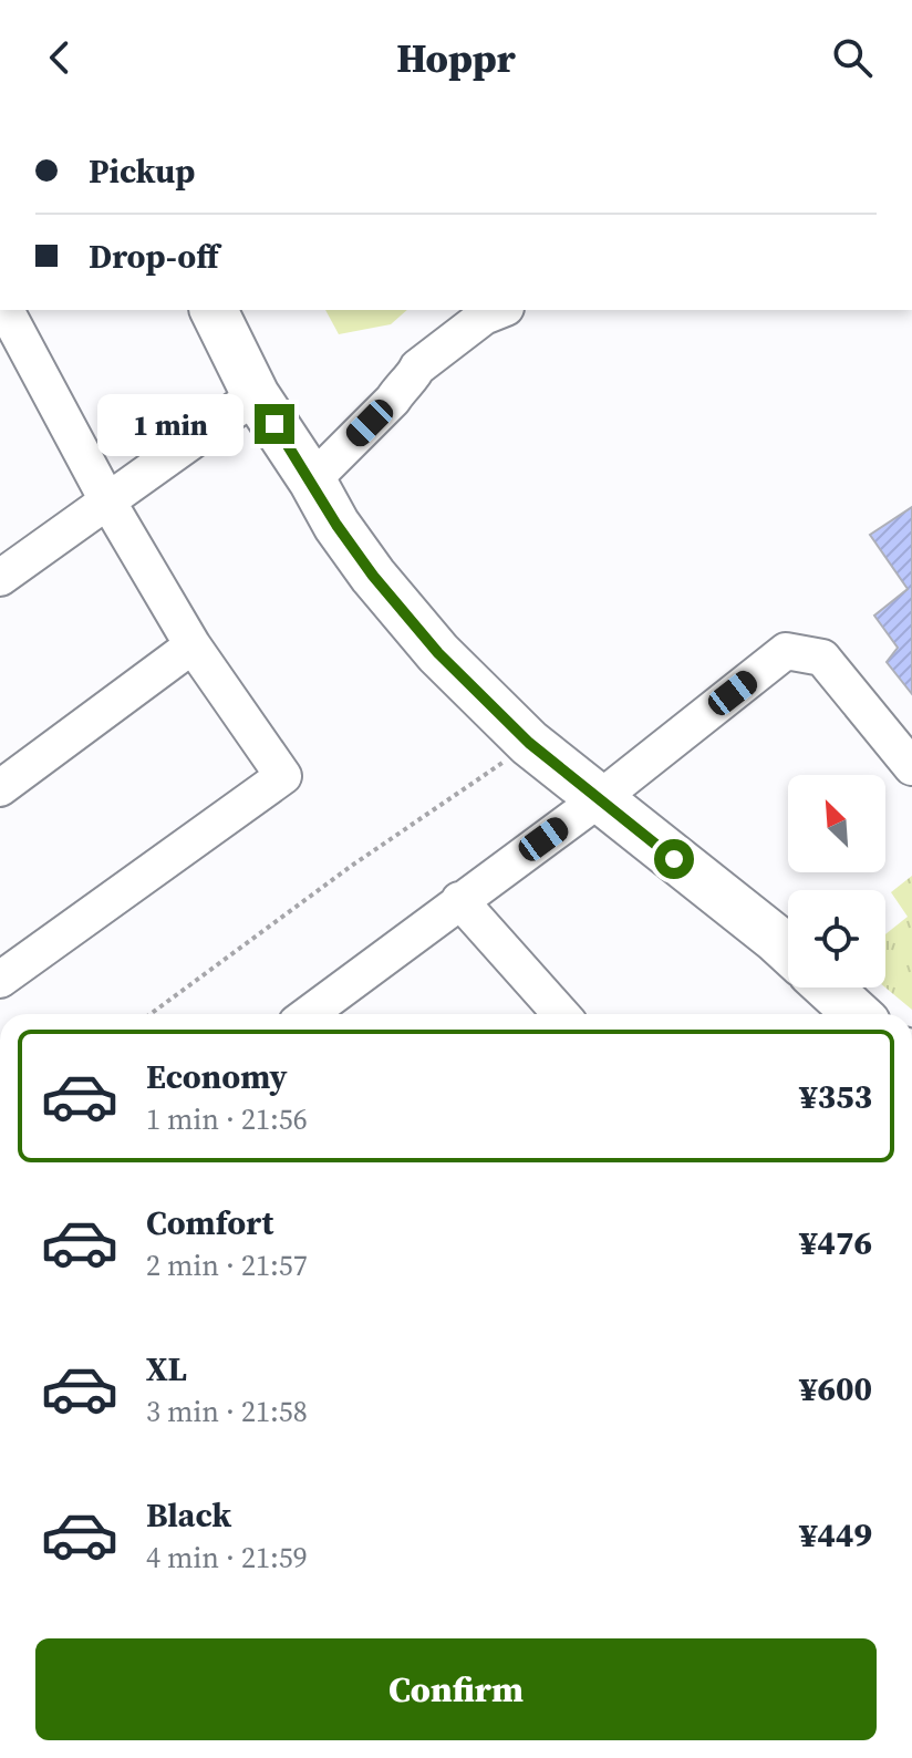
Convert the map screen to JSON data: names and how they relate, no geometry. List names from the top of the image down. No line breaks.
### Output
{"north":"top left","page":{"header":"Hoppr","banner":["Pickup","Drop-off"],"bubble":"1 min","list":[{"name":"Economy","note":"1 min · 21:56","value":"¥353"},{"name":"Comfort","note":"2 min · 21:57","value":"¥476"},{"name":"XL","note":"3 min · 21:58","value":"¥600"},{"name":"Black","note":"4 min · 21:59","value":"¥449"}],"buttons":"Confirm"}}
